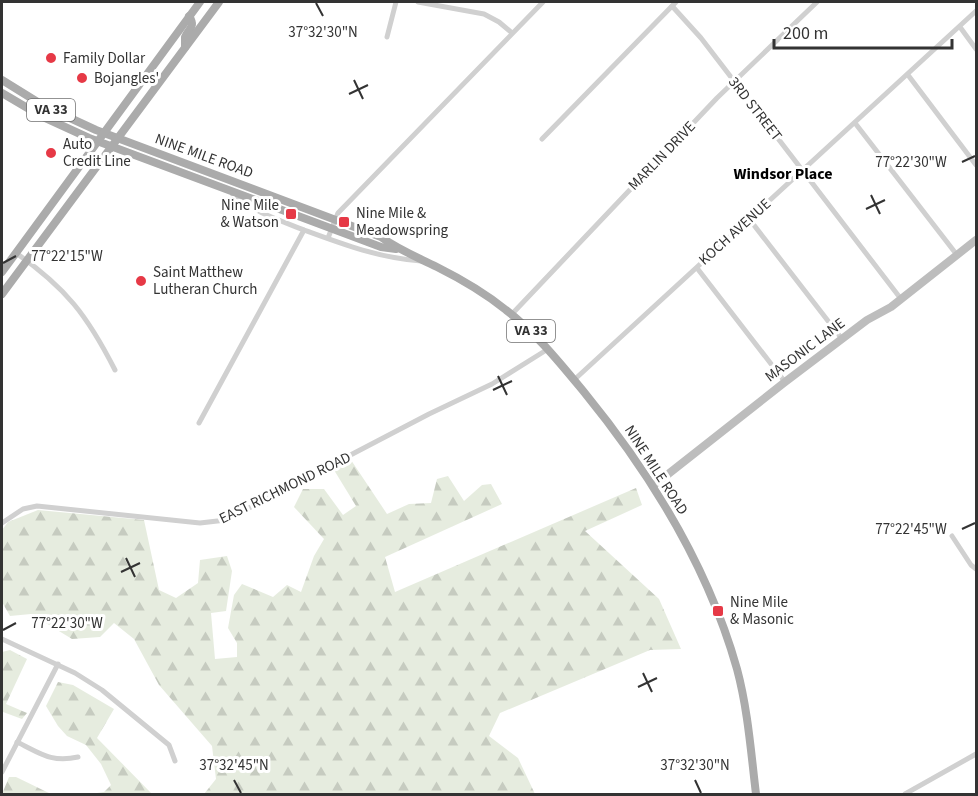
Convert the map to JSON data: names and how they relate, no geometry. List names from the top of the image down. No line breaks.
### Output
{"streets":{"main road":["VA 33","NINE MILE ROAD","MASONIC LANE"],"street":["3RD STREET","MARLIN DRIVE","KOCH AVENUE","EAST RICHMOND ROAD"]},"crossings":[["3RD STREET","MARLIN DRIVE"],["3RD STREET","KOCH AVENUE"],["3RD STREET","MASONIC LANE"],["NINE MILE ROAD","MARLIN DRIVE"],["NINE MILE ROAD","KOCH AVENUE"],["NINE MILE ROAD","MASONIC LANE"],["NINE MILE ROAD","EAST RICHMOND ROAD"]],"districts":["Windsor Place"],"places":{"other":["Family Dollar","Bojangles'","Auto Credit Line","Saint Matthew Lutheran Church"],"transit":["Nine Mile & Watson","Nine Mile & Meadowspring","Nine Mile & Masonic"]},"scale_bar":"200 m","coordinates":["37°32'30\"N","77°22'30\"W","77°22'15\"W","77°22'45\"W","37°32'45\"N"]}
